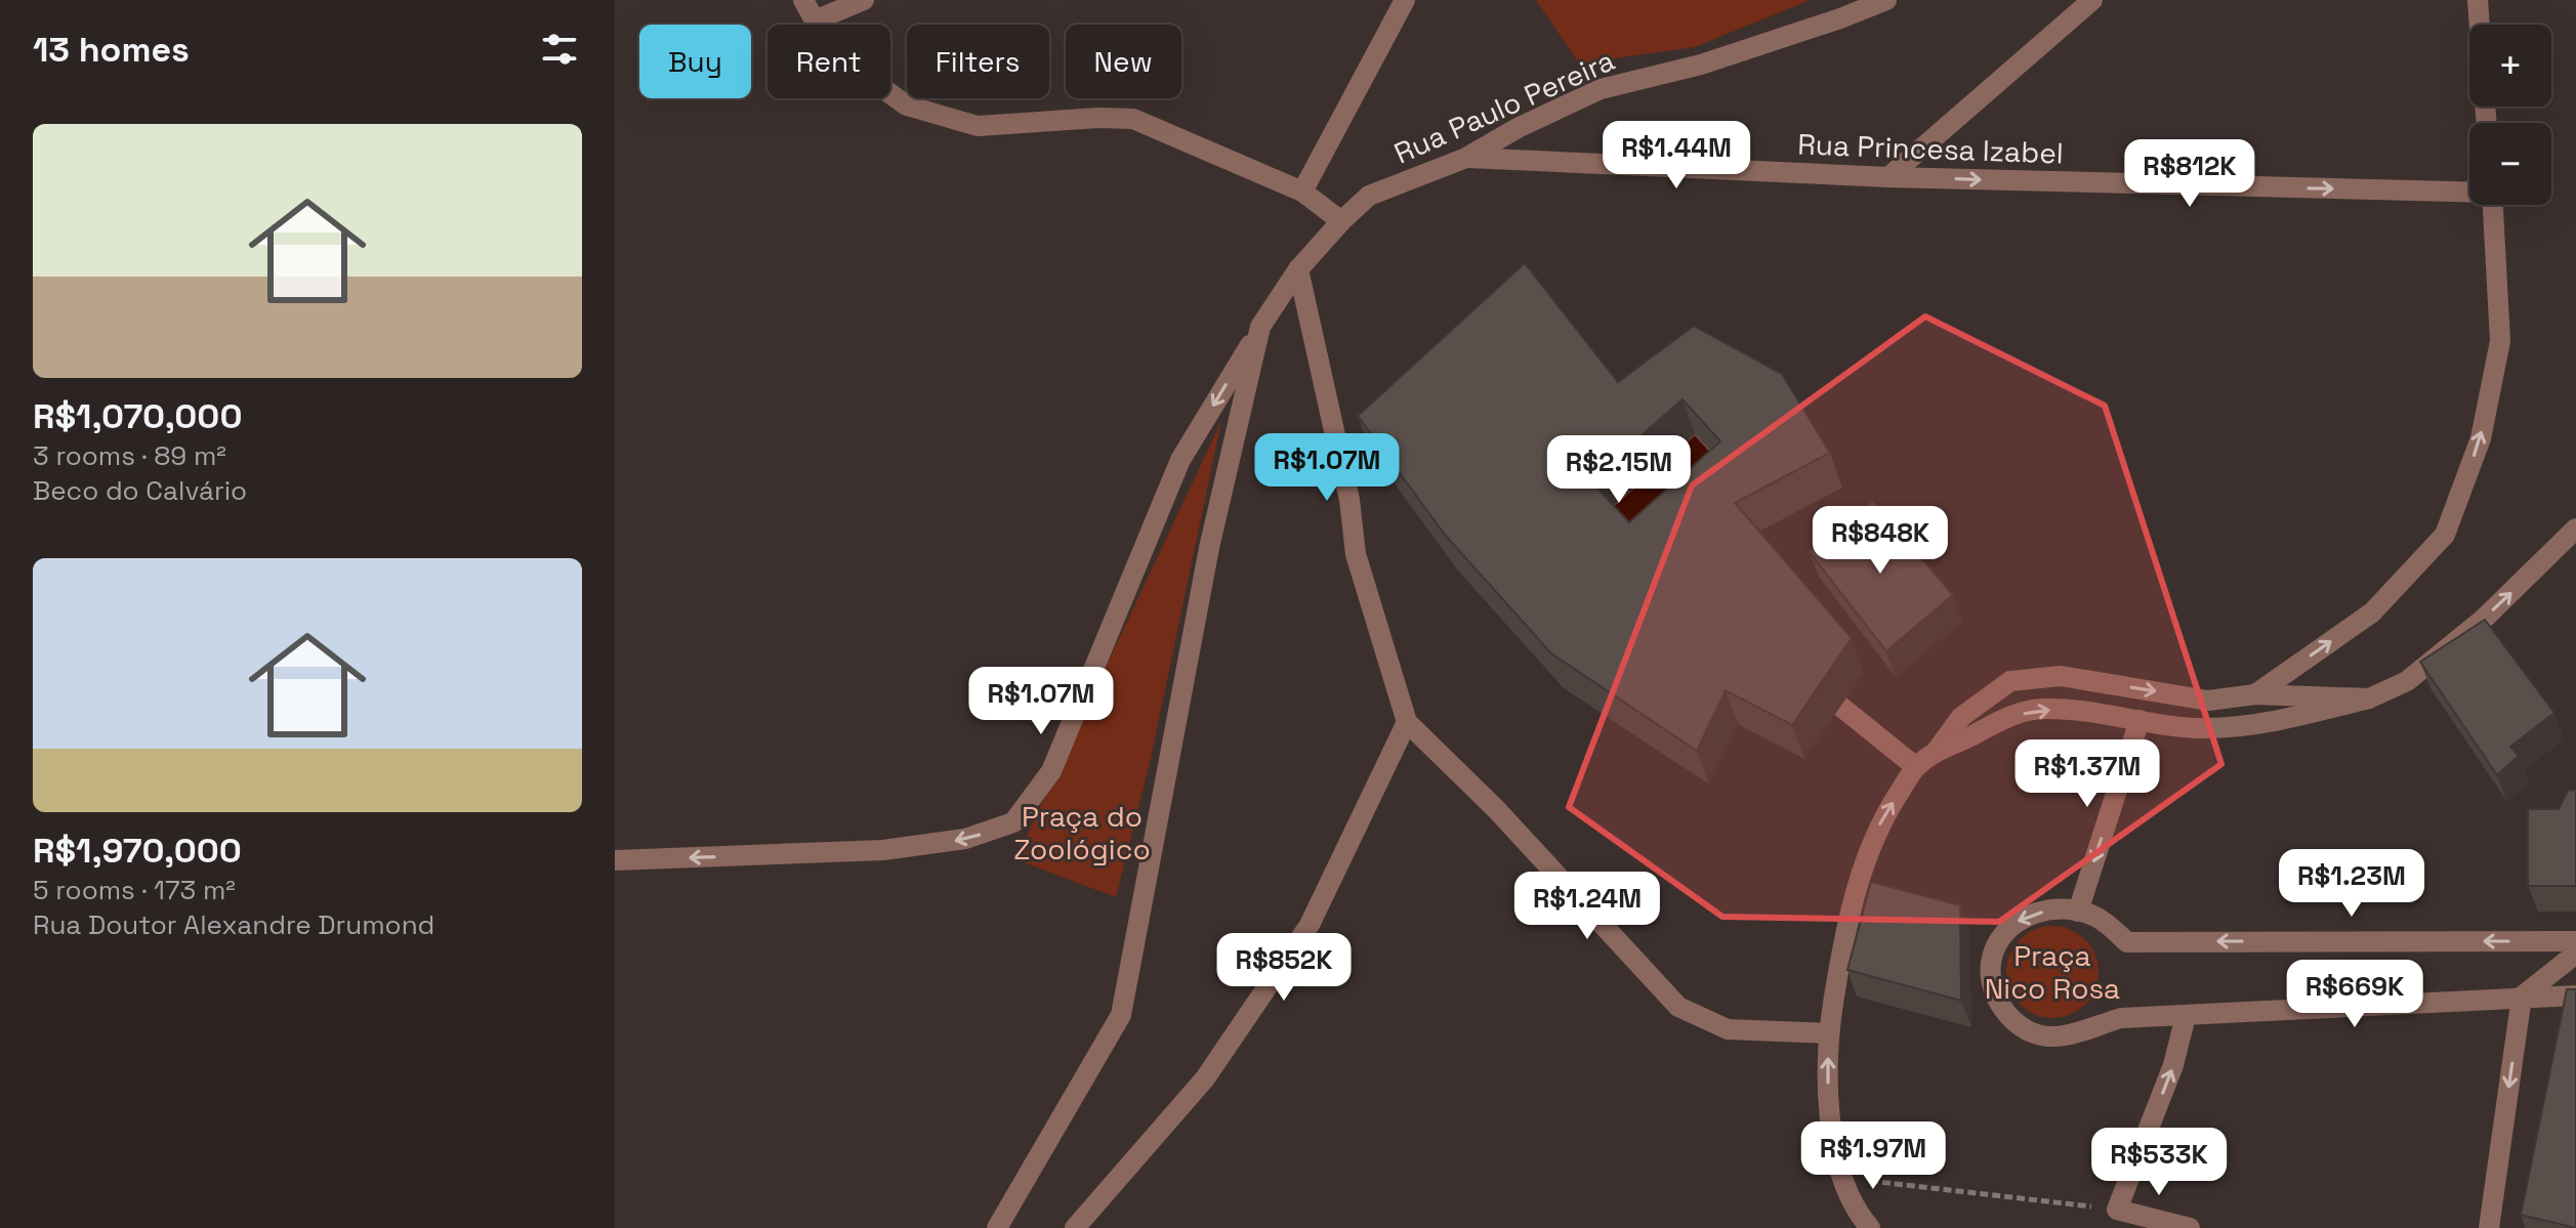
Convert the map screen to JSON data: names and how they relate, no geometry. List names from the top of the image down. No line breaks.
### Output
{"streets":{"street":["Rua Paulo Pereira","Rua Princesa Izabel"]},"crossings":[["Rua Paulo Pereira","Rua Princesa Izabel"]],"one_way":["Rua Paulo Pereira","Rua Princesa Izabel"],"parks":["Praça do Zoológico","Praça Nico Rosa"],"page":{"heading":"13 homes","map_buttons":["+","−"],"chip":["Buy","Rent","Filters","New"],"list":[{"name":"R$1,070,000","note":"3 rooms · 89 m² · Beco do Calvário"},{"name":"R$1,970,000","note":"5 rooms · 173 m² · Rua Doutor Alexandre Drumond"}],"price":["R$1.44M","R$812K","R$1.07M","R$2.15M","R$848K","R$1.07M","R$1.37M","R$1.23M","R$1.24M","R$852K","R$669K","R$1.97M","R$533K"]}}
